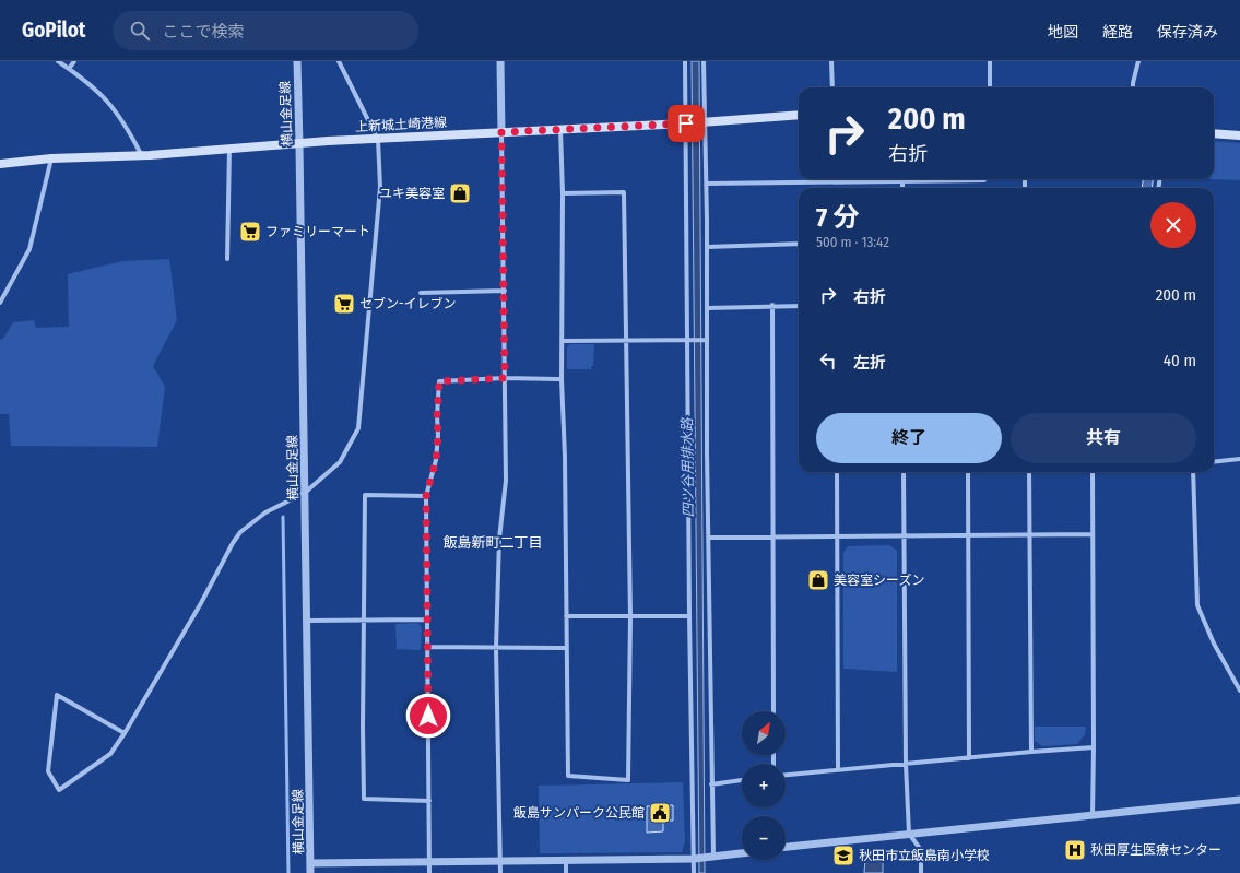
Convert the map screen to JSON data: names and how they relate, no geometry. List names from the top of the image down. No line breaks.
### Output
{"streets":{"main road":["上新城土崎港線"],"street":["横山金足線"]},"crossings":[["横山金足線","上新城土崎港線"]],"districts":["飯島新町二丁目"],"water":["四ツ谷用排水路"],"places":{"shop":["ユキ美容室","美容室シーズン"],"supermarket":["ファミリーマート","セブン-イレブン"],"public building":["飯島サンパーク公民館"],"hospital":["秋田厚生医療センター"],"school or university":["秋田市立飯島南小学校"]},"north":"top right","page":{"header":"GoPilot","search":"ここで検索","nav":["地図","経路","保存済み"],"turn":["200 m","右折"],"heading":["7 分","500 m · 13:42"],"list":[{"name":"右折","value":"200 m"},{"name":"左折","value":"40 m"}],"buttons":["終了","共有"],"map_buttons":["+","−"]}}
